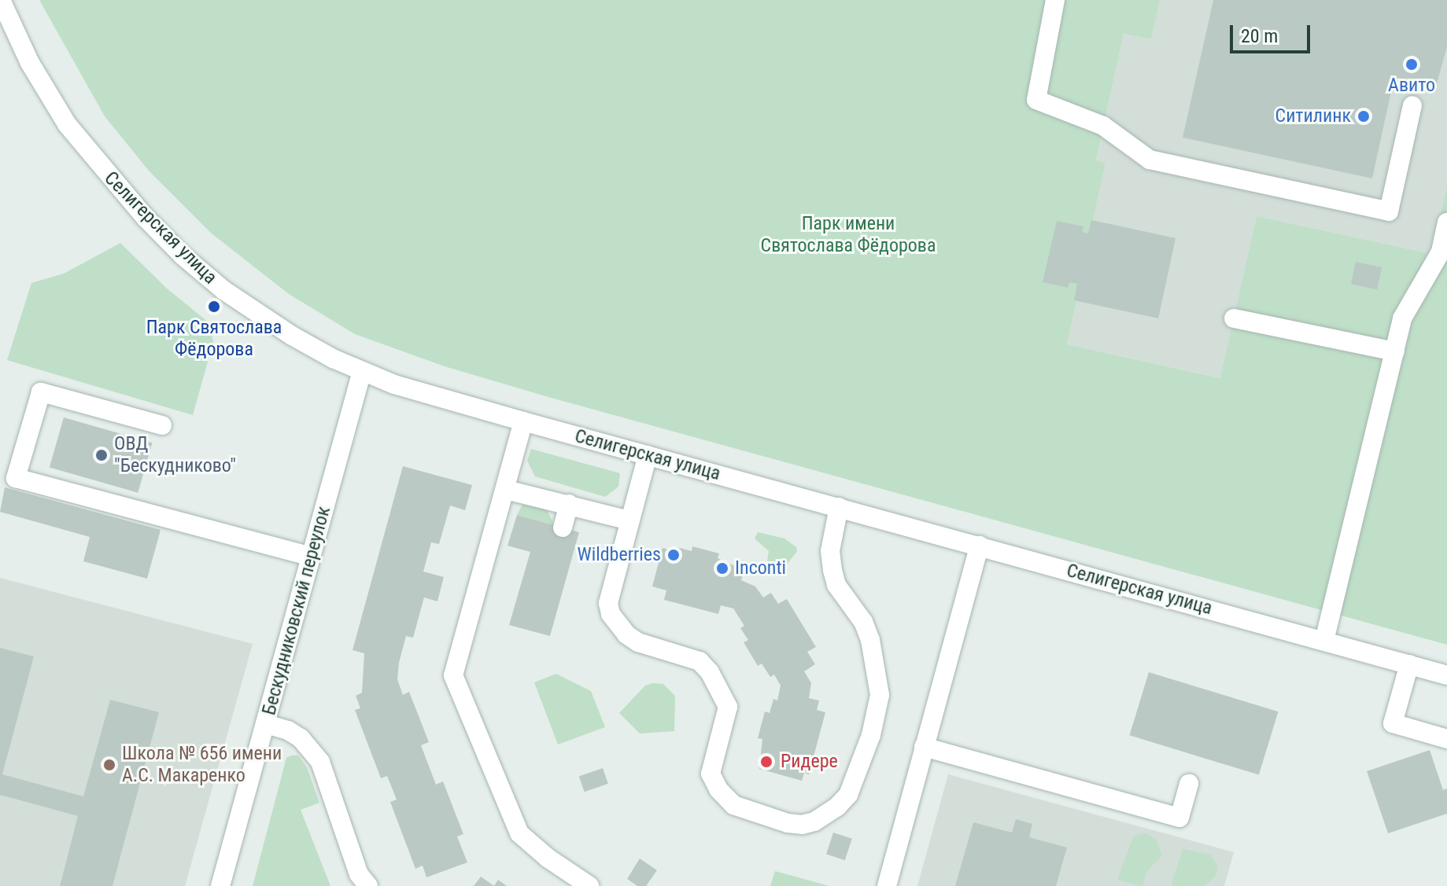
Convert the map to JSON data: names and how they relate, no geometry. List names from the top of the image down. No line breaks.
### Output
{"streets":{"street":["Селигерская улица","Бескудниковский переулок"]},"crossings":[["Селигерская улица","Бескудниковский переулок"]],"parks":["Парк имени Святослава Фёдорова"],"places":["Авито","Ситилинк","Парк Святослава Фёдорова","ОВД \"Бескудниково\"","Wildberries","Inconti","Ридере","Школа № 656 имени А.С. Макаренко"],"scale_bar":"20 m"}
